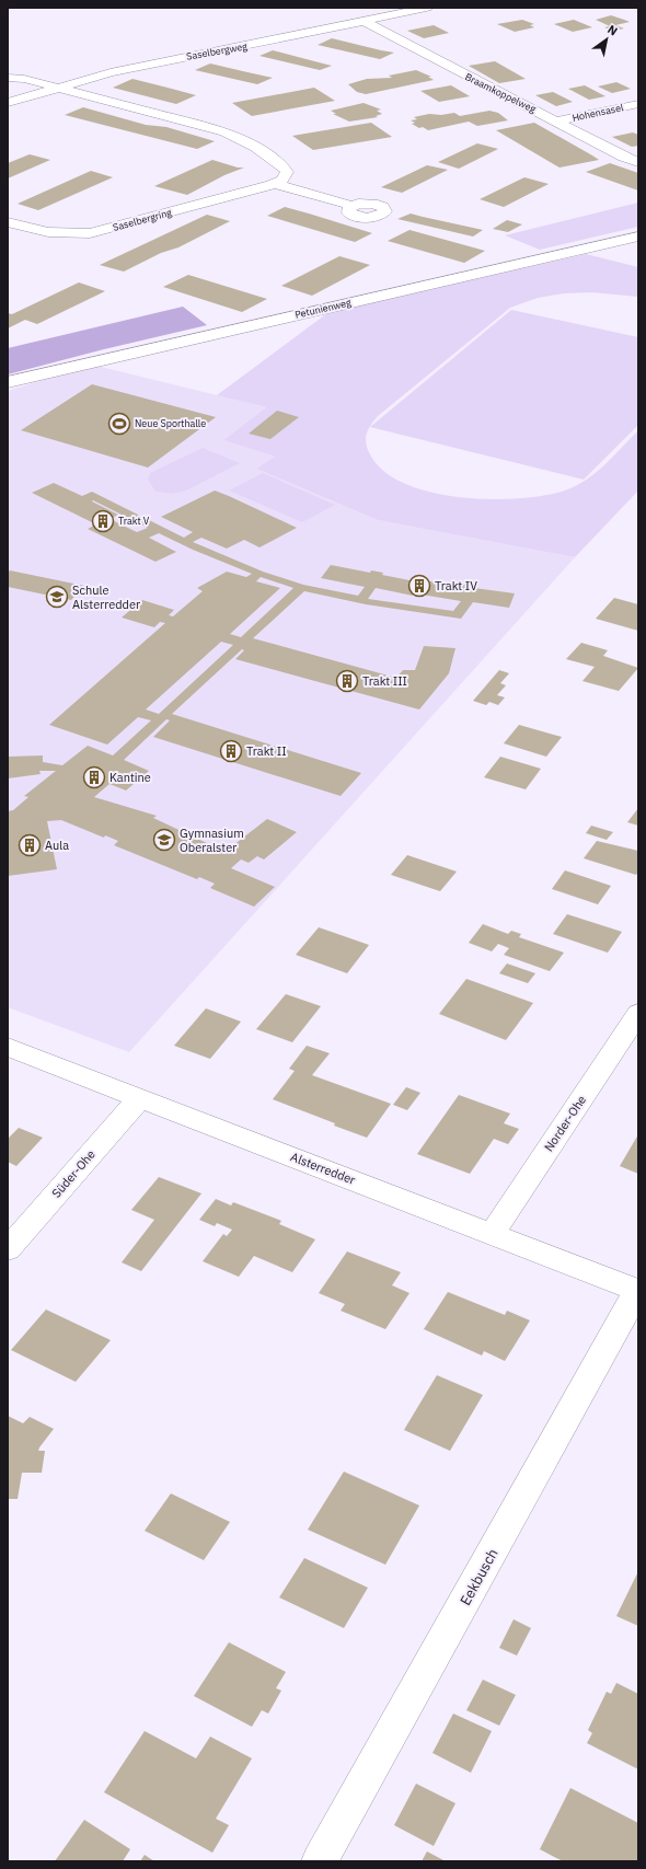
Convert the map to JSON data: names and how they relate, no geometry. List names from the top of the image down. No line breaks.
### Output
{"streets":{"street":["Saselbergweg","Braamkoppelweg","Hohensasel","Saselbergring","Petunienweg","Norder-Ohe","Alsterredder","Süder-Ohe","Eekbusch"]},"crossings":[["Saselbergweg","Braamkoppelweg"],["Braamkoppelweg","Hohensasel"],["Norder-Ohe","Alsterredder"],["Alsterredder","Süder-Ohe"],["Alsterredder","Eekbusch"]],"places":{"sports":["Neue Sporthalle"],"building":["Trakt V","Trakt IV","Trakt III","Trakt II","Kantine","Aula"],"school or university":["Schule Alsterredder","Gymnasium Oberalster"]},"north":"top right"}
